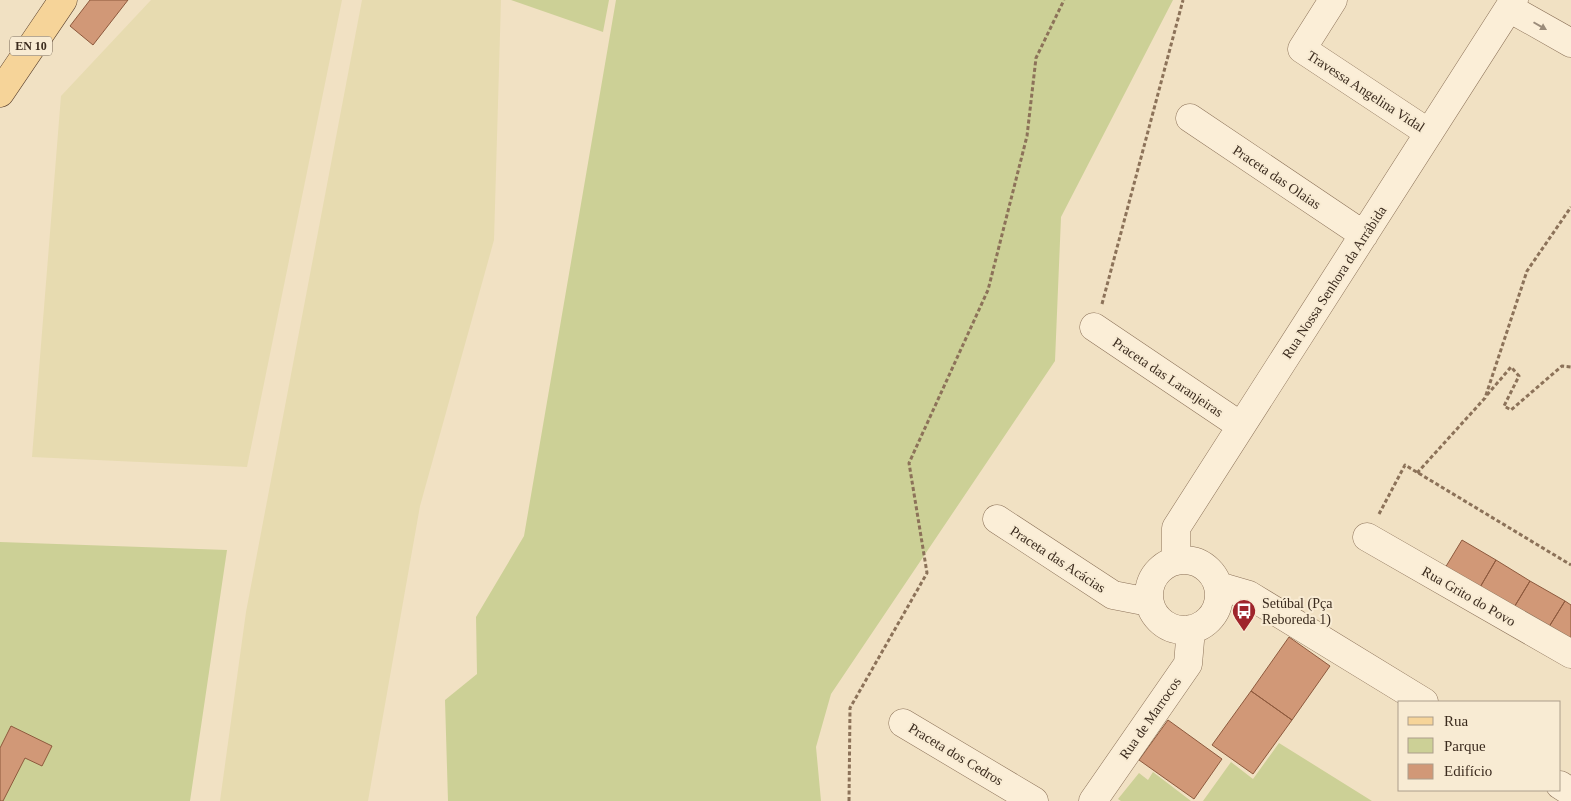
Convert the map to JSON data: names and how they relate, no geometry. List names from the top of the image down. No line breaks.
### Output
{"streets":{"main road":["EN 10"],"street":["Travessa Angelina Vidal","Praceta das Olaias","Rua Nossa Senhora da Arrábida","Praceta das Laranjeiras","Praceta das Acácias","Rua Grito do Povo","Rua de Marrocos","Praceta dos Cedros"]},"crossings":[["Travessa Angelina Vidal","Rua Nossa Senhora da Arrábida"],["Praceta das Olaias","Rua Nossa Senhora da Arrábida"],["Rua Nossa Senhora da Arrábida","Praceta das Laranjeiras"],["Rua Nossa Senhora da Arrábida","Praceta das Acácias"],["Rua Nossa Senhora da Arrábida","Rua de Marrocos"],["Praceta das Acácias","Rua de Marrocos"]],"places":{"bus stop":["Setúbal (Pça Reboreda 1)"]},"legend":["Rua","Parque","Edifício"]}
